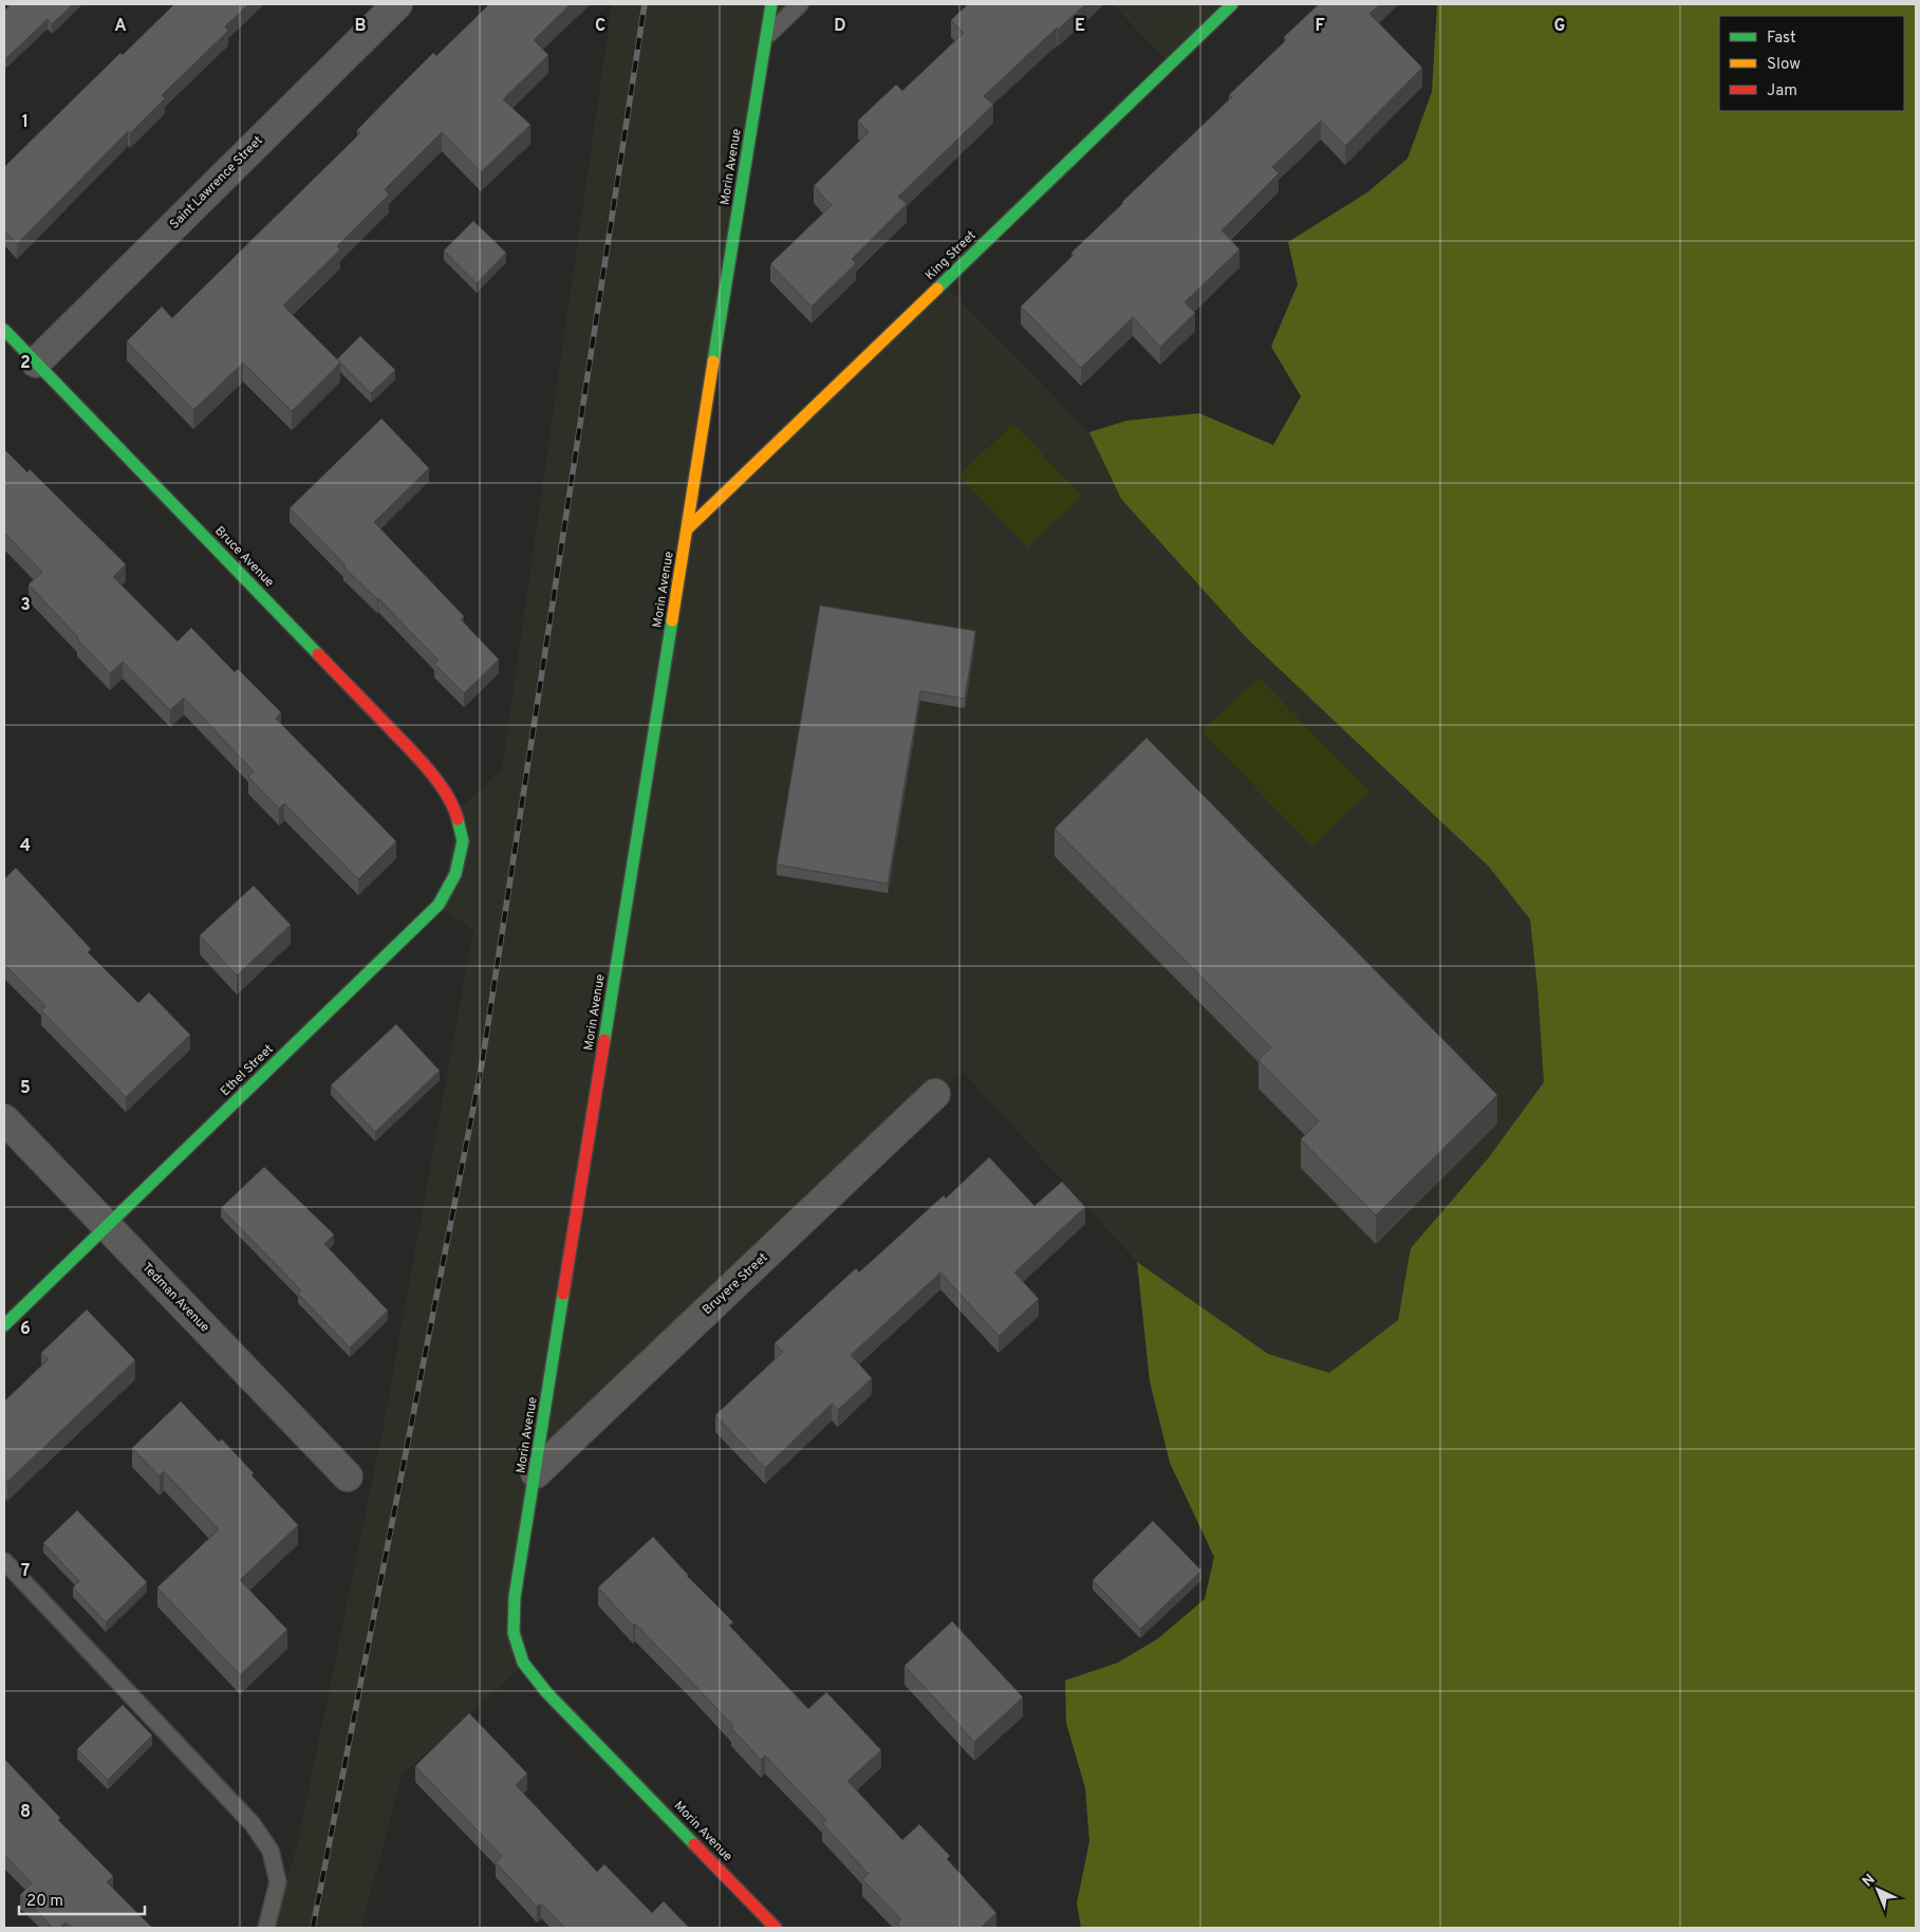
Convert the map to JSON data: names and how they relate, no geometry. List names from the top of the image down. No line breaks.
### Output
{"streets":{"street":["Morin Avenue","Saint Lawrence Street","King Street","Bruce Avenue","Ethel Street","Bruyere Street","Tedman Avenue"]},"crossings":[["Morin Avenue","King Street"],["Morin Avenue","Bruyere Street"],["Saint Lawrence Street","Bruce Avenue"],["Bruce Avenue","Ethel Street"],["Ethel Street","Tedman Avenue"]],"legend":["Fast","Slow","Jam"],"scale_bar":"20 m","north":"top left","grid":{"columns":["A","B","C","D","E","F","G"],"rows":["1","2","3","4","5","6","7","8"]}}
